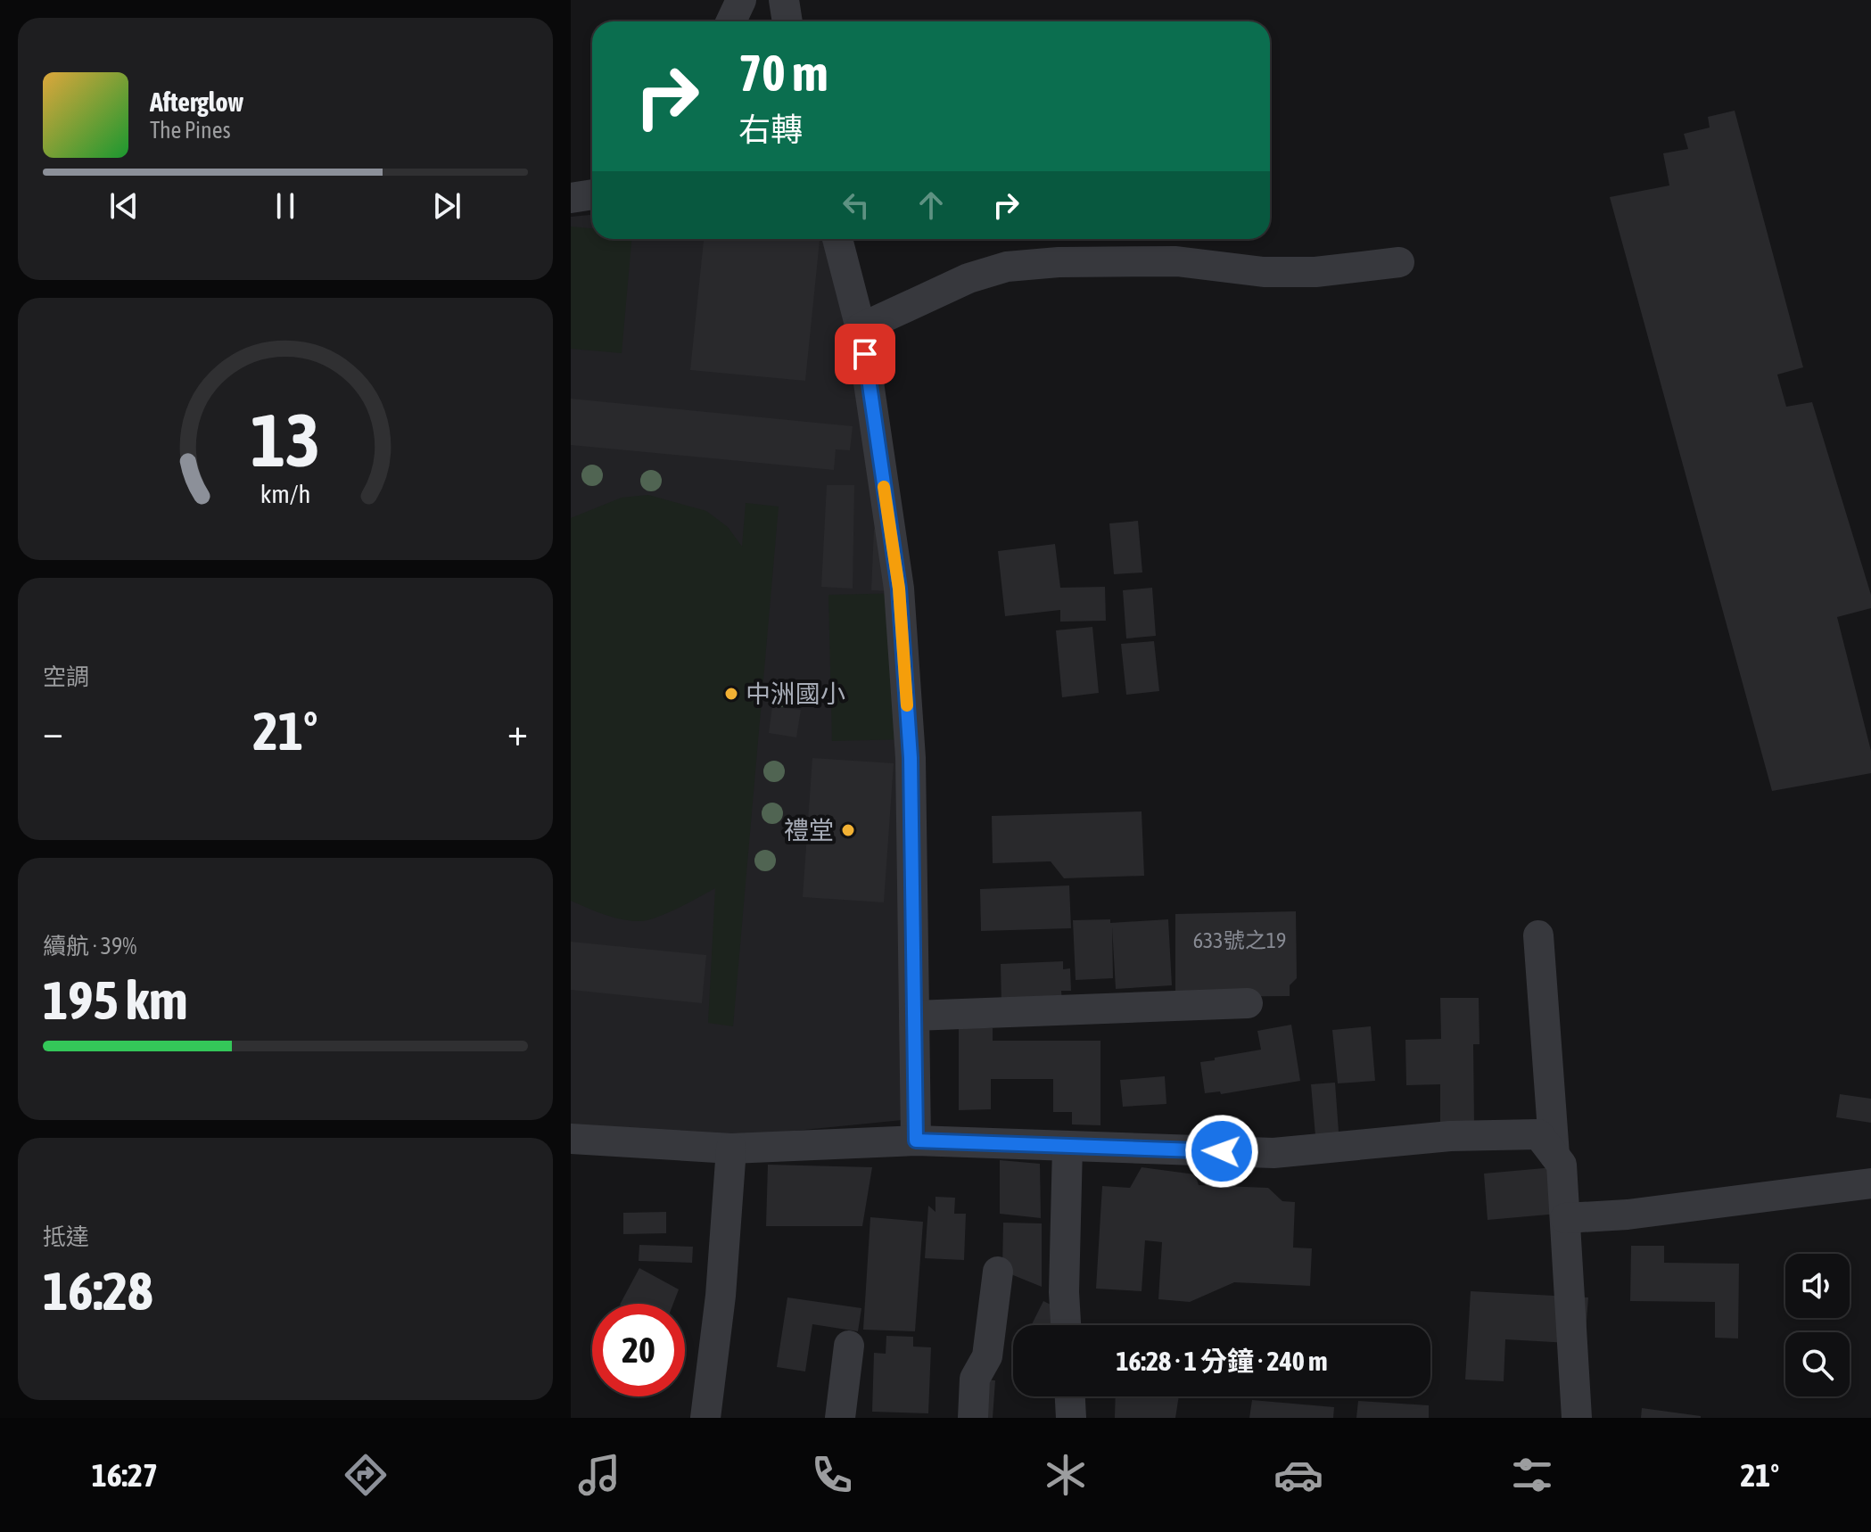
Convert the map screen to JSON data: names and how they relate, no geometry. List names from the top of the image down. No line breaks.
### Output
{"places":["中洲國小","禮堂"],"house_numbers":["633號之19"],"page":{"turn":["70 m","右轉"],"song":["Afterglow","The Pines"],"tile":["空調",["續航 · 39%","195 km"],["抵達","16:28"]],"heat":["−","21°","+"],"limit":"20","trip":"16:28 · 1 分鐘 · 240 m","tabs":["16:27","21°"],"gauge":["13","km/h"]}}
